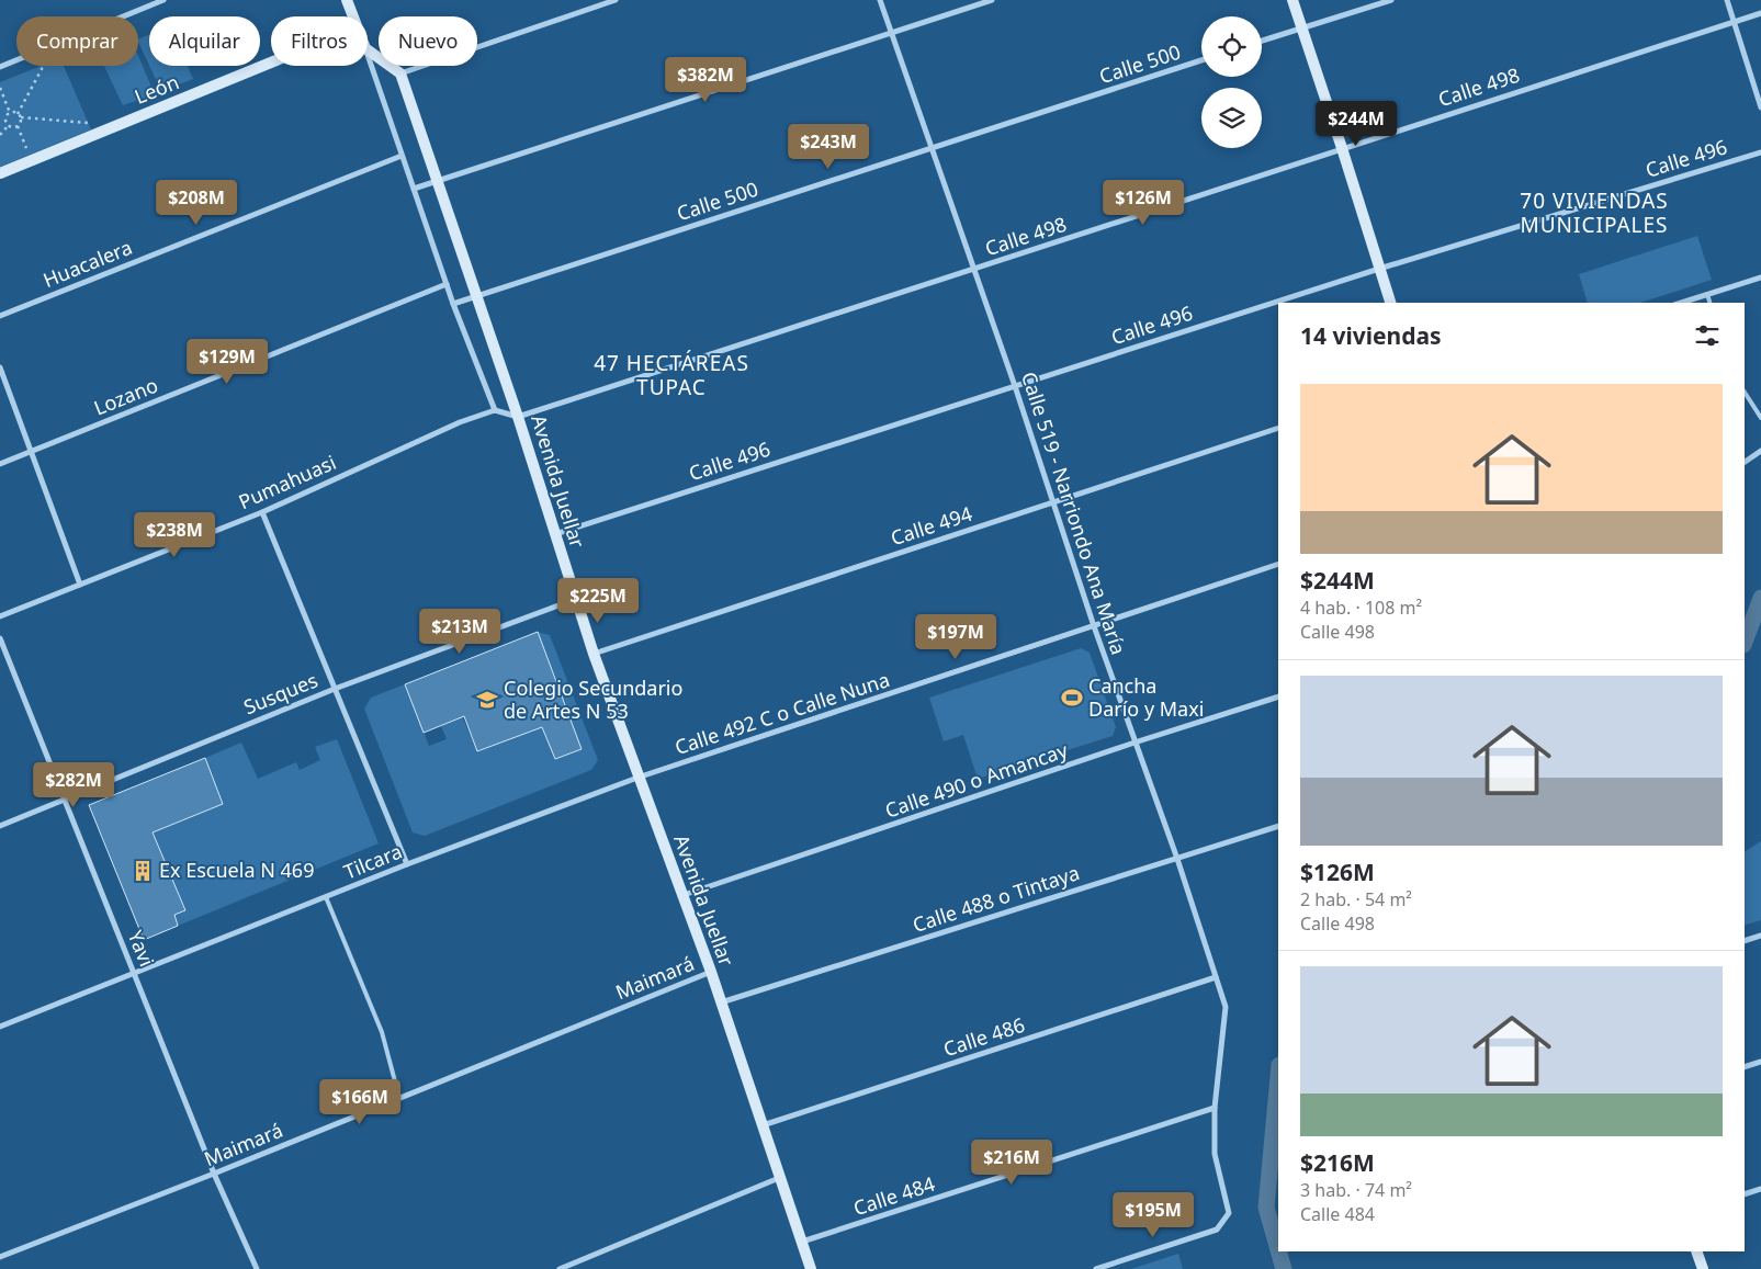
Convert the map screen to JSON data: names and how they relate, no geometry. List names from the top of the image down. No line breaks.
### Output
{"streets":{"street":["Calle 500","Calle 498","León","Calle 496","Huacalera","Lozano","Avenida Juellar","Pumahuasi","Calle 519 - Narriondo Ana María","Calle 494","Susques","Calle 492 C o Calle Nuna","Calle 490 o Amancay","Tilcara","Calle 488 o Tintaya","Yavi","Maimará","Calle 486","Calle 484"]},"crossings":[["Calle 500","Avenida Juellar"],["Calle 500","Calle 519 - Narriondo Ana María"],["Calle 498","Avenida Juellar"],["Calle 498","Calle 519 - Narriondo Ana María"],["Calle 496","Avenida Juellar"],["Calle 496","Calle 519 - Narriondo Ana María"],["Avenida Juellar","Calle 494"],["Avenida Juellar","Susques"],["Avenida Juellar","Calle 492 C o Calle Nuna"],["Avenida Juellar","Calle 490 o Amancay"],["Avenida Juellar","Tilcara"],["Avenida Juellar","Calle 488 o Tintaya"],["Avenida Juellar","Maimará"],["Avenida Juellar","Calle 486"],["Avenida Juellar","Calle 484"],["Calle 519 - Narriondo Ana María","Calle 494"],["Calle 519 - Narriondo Ana María","Calle 492 C o Calle Nuna"],["Calle 519 - Narriondo Ana María","Calle 490 o Amancay"],["Calle 519 - Narriondo Ana María","Calle 488 o Tintaya"],["Calle 519 - Narriondo Ana María","Calle 486"],["Calle 519 - Narriondo Ana María","Calle 484"],["Susques","Yavi"],["Calle 492 C o Calle Nuna","Tilcara"],["Tilcara","Yavi"],["Yavi","Maimará"]],"districts":["70 VIVIENDAS MUNICIPALES","47 HECTÁREAS TUPAC"],"places":{"sports":["Cancha Darío y Maxi"],"school or university":["Colegio Secundario de Artes N 53"],"building":["Ex Escuela N 469"]},"page":{"chip":["Comprar","Alquilar","Filtros","Nuevo"],"price":["$382M","$244M","$243M","$208M","$126M","$129M","$238M","$225M","$213M","$197M","$282M","$166M","$216M","$195M"],"heading":"14 viviendas","list":[{"name":"$244M","note":"4 hab. · 108 m² · Calle 498"},{"name":"$126M","note":"2 hab. · 54 m² · Calle 498"},{"name":"$216M","note":"3 hab. · 74 m² · Calle 484"}]}}
